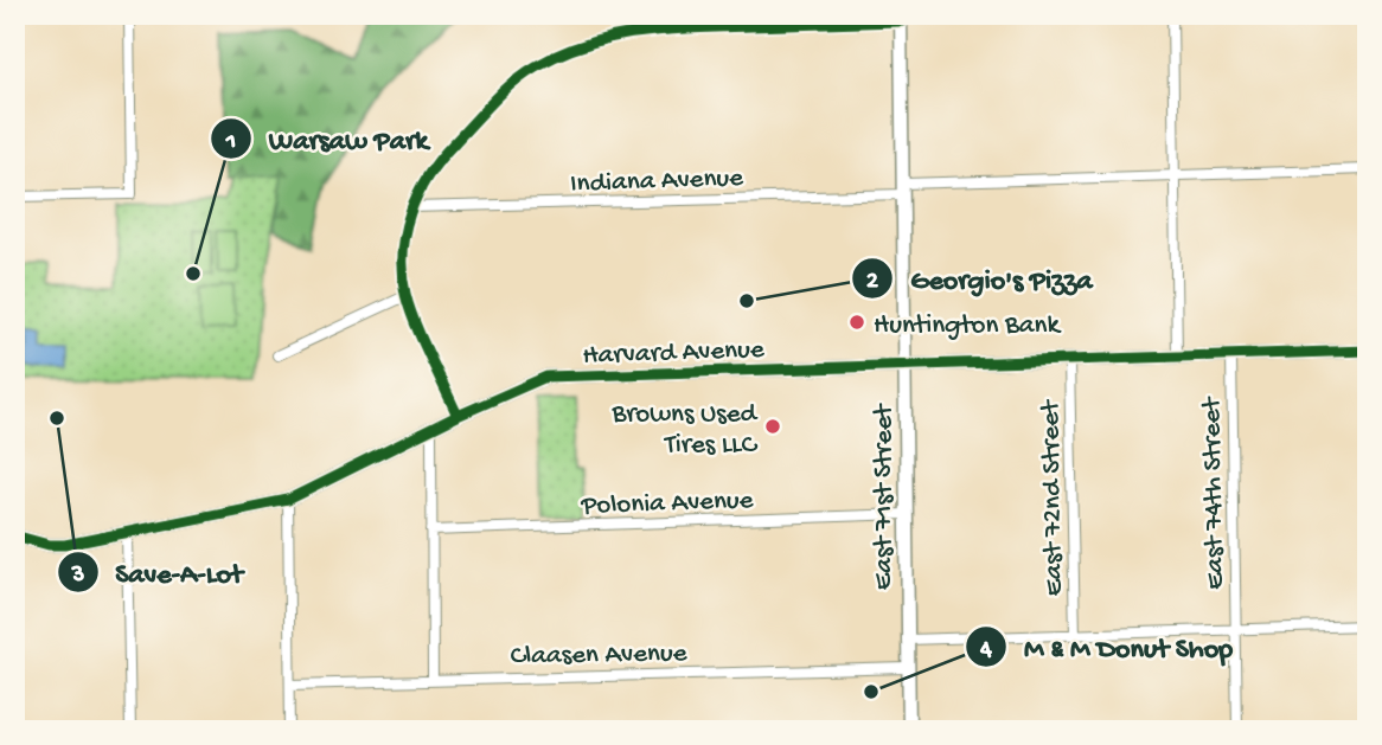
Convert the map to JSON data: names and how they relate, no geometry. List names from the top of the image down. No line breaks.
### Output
{"streets":{"main road":["Harvard Avenue","East 71st Street"],"street":["Indiana Avenue","East 74th Street","East 72nd Street","Polonia Avenue","Claasen Avenue"]},"crossings":[["Indiana Avenue","East 71st Street"],["Harvard Avenue","East 74th Street"],["Harvard Avenue","East 71st Street"],["Harvard Avenue","East 72nd Street"],["East 71st Street","Polonia Avenue"],["East 71st Street","Claasen Avenue"]],"places":["Warsaw Park","Georgio's Pizza","Huntington Bank","Save-A-Lot","Browns Used Tires LLC","M & M Donut Shop"]}
